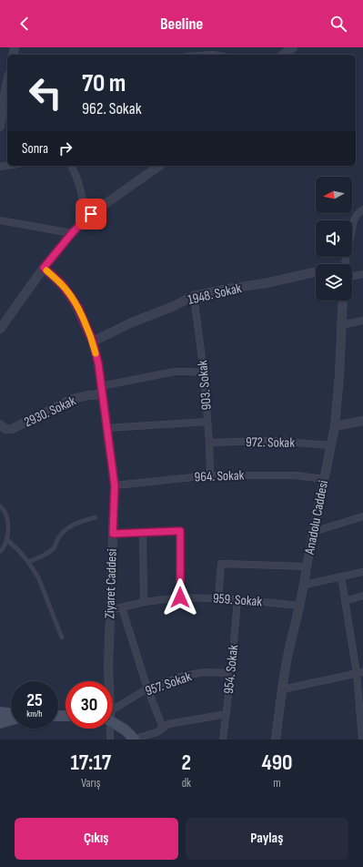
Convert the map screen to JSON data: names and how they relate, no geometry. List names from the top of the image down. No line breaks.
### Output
{"streets":{"street":["1948. Sokak","903. Sokak","2930. Sokak","972. Sokak","964. Sokak","Anadolu Caddesi","Ziyaret Caddesi","959. Sokak","954. Sokak","957. Sokak"]},"crossings":[["1948. Sokak","903. Sokak"],["1948. Sokak","Ziyaret Caddesi"],["903. Sokak","972. Sokak"],["903. Sokak","964. Sokak"],["2930. Sokak","Ziyaret Caddesi"],["972. Sokak","Anadolu Caddesi"],["964. Sokak","Anadolu Caddesi"],["964. Sokak","Ziyaret Caddesi"],["Anadolu Caddesi","959. Sokak"],["Ziyaret Caddesi","959. Sokak"],["959. Sokak","954. Sokak"],["954. Sokak","957. Sokak"]],"north":"left","page":{"header":"Beeline","turn":["70 m","962. Sokak"],"then":"Sonra","speed":"25 km/h","limit":"30","eta":["17:17","Varış","2","dk","490","m"],"buttons":["Çıkış","Paylaş"]}}
